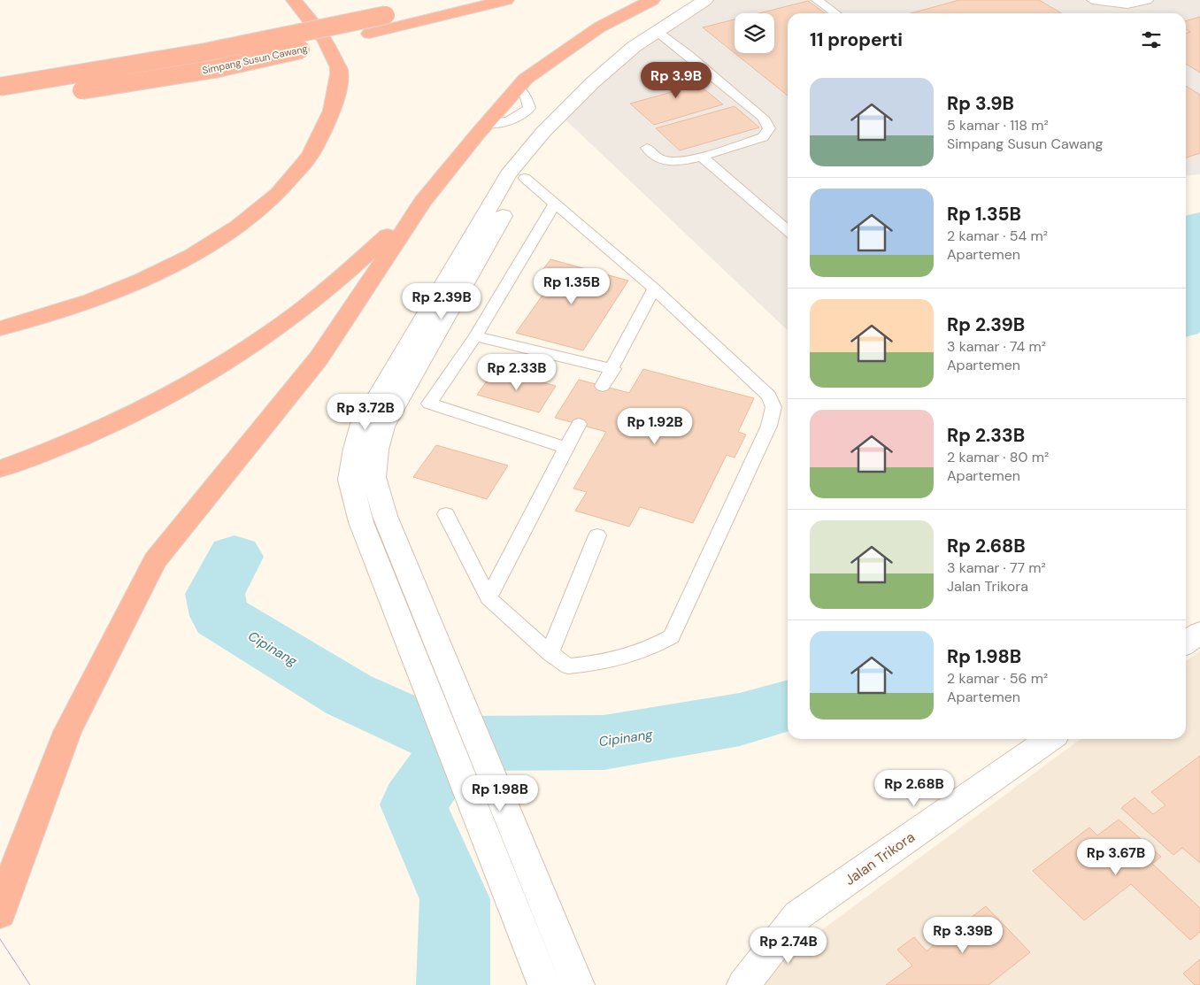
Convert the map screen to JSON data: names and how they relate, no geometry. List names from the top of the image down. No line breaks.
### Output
{"streets":{"highway":["Simpang Susun Cawang"],"street":["Jalan Trikora"]},"water":["Cipinang"],"page":{"heading":"11 properti","price":["Rp 3.9B","Rp 1.35B","Rp 2.39B","Rp 2.33B","Rp 3.72B","Rp 1.92B","Rp 2.68B","Rp 1.98B","Rp 3.67B","Rp 3.39B","Rp 2.74B"],"list":[{"name":"Rp 3.9B","note":"5 kamar · 118 m² · Simpang Susun Cawang"},{"name":"Rp 1.35B","note":"2 kamar · 54 m² · Apartemen"},{"name":"Rp 2.39B","note":"3 kamar · 74 m² · Apartemen"},{"name":"Rp 2.33B","note":"2 kamar · 80 m² · Apartemen"},{"name":"Rp 2.68B","note":"3 kamar · 77 m² · Jalan Trikora"},{"name":"Rp 1.98B","note":"2 kamar · 56 m² · Apartemen"}]}}
